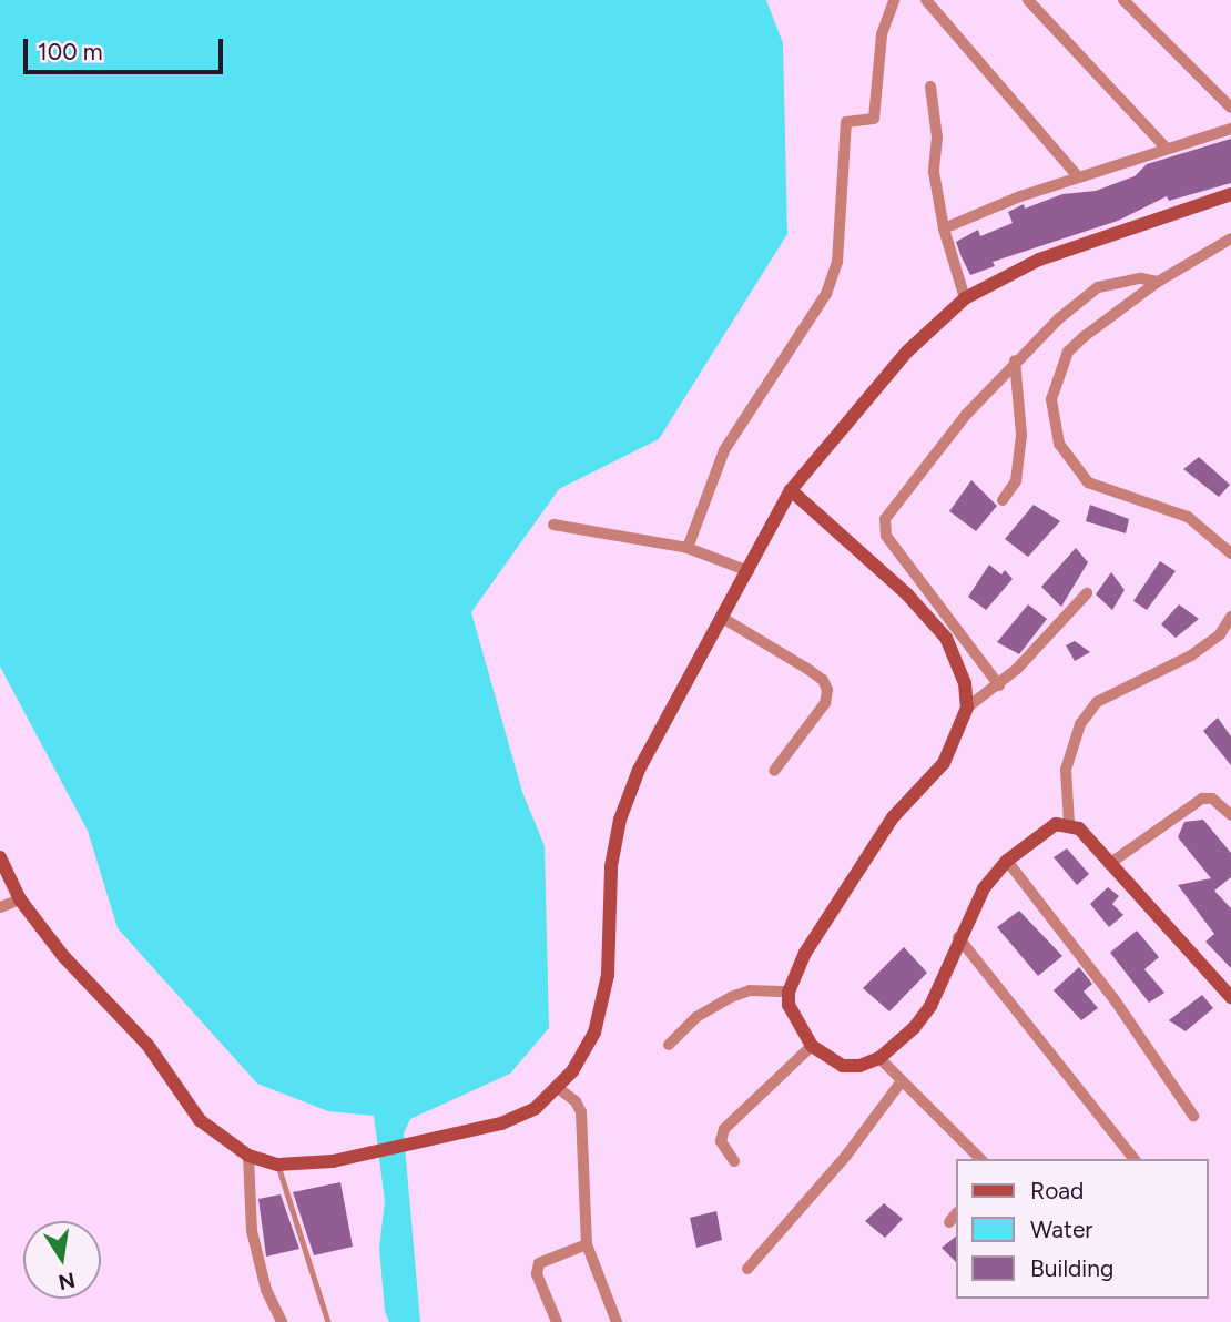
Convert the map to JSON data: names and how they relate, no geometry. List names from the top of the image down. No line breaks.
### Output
{"legend":["Road","Water","Building"],"scale_bar":"100 m","north":"bottom"}
